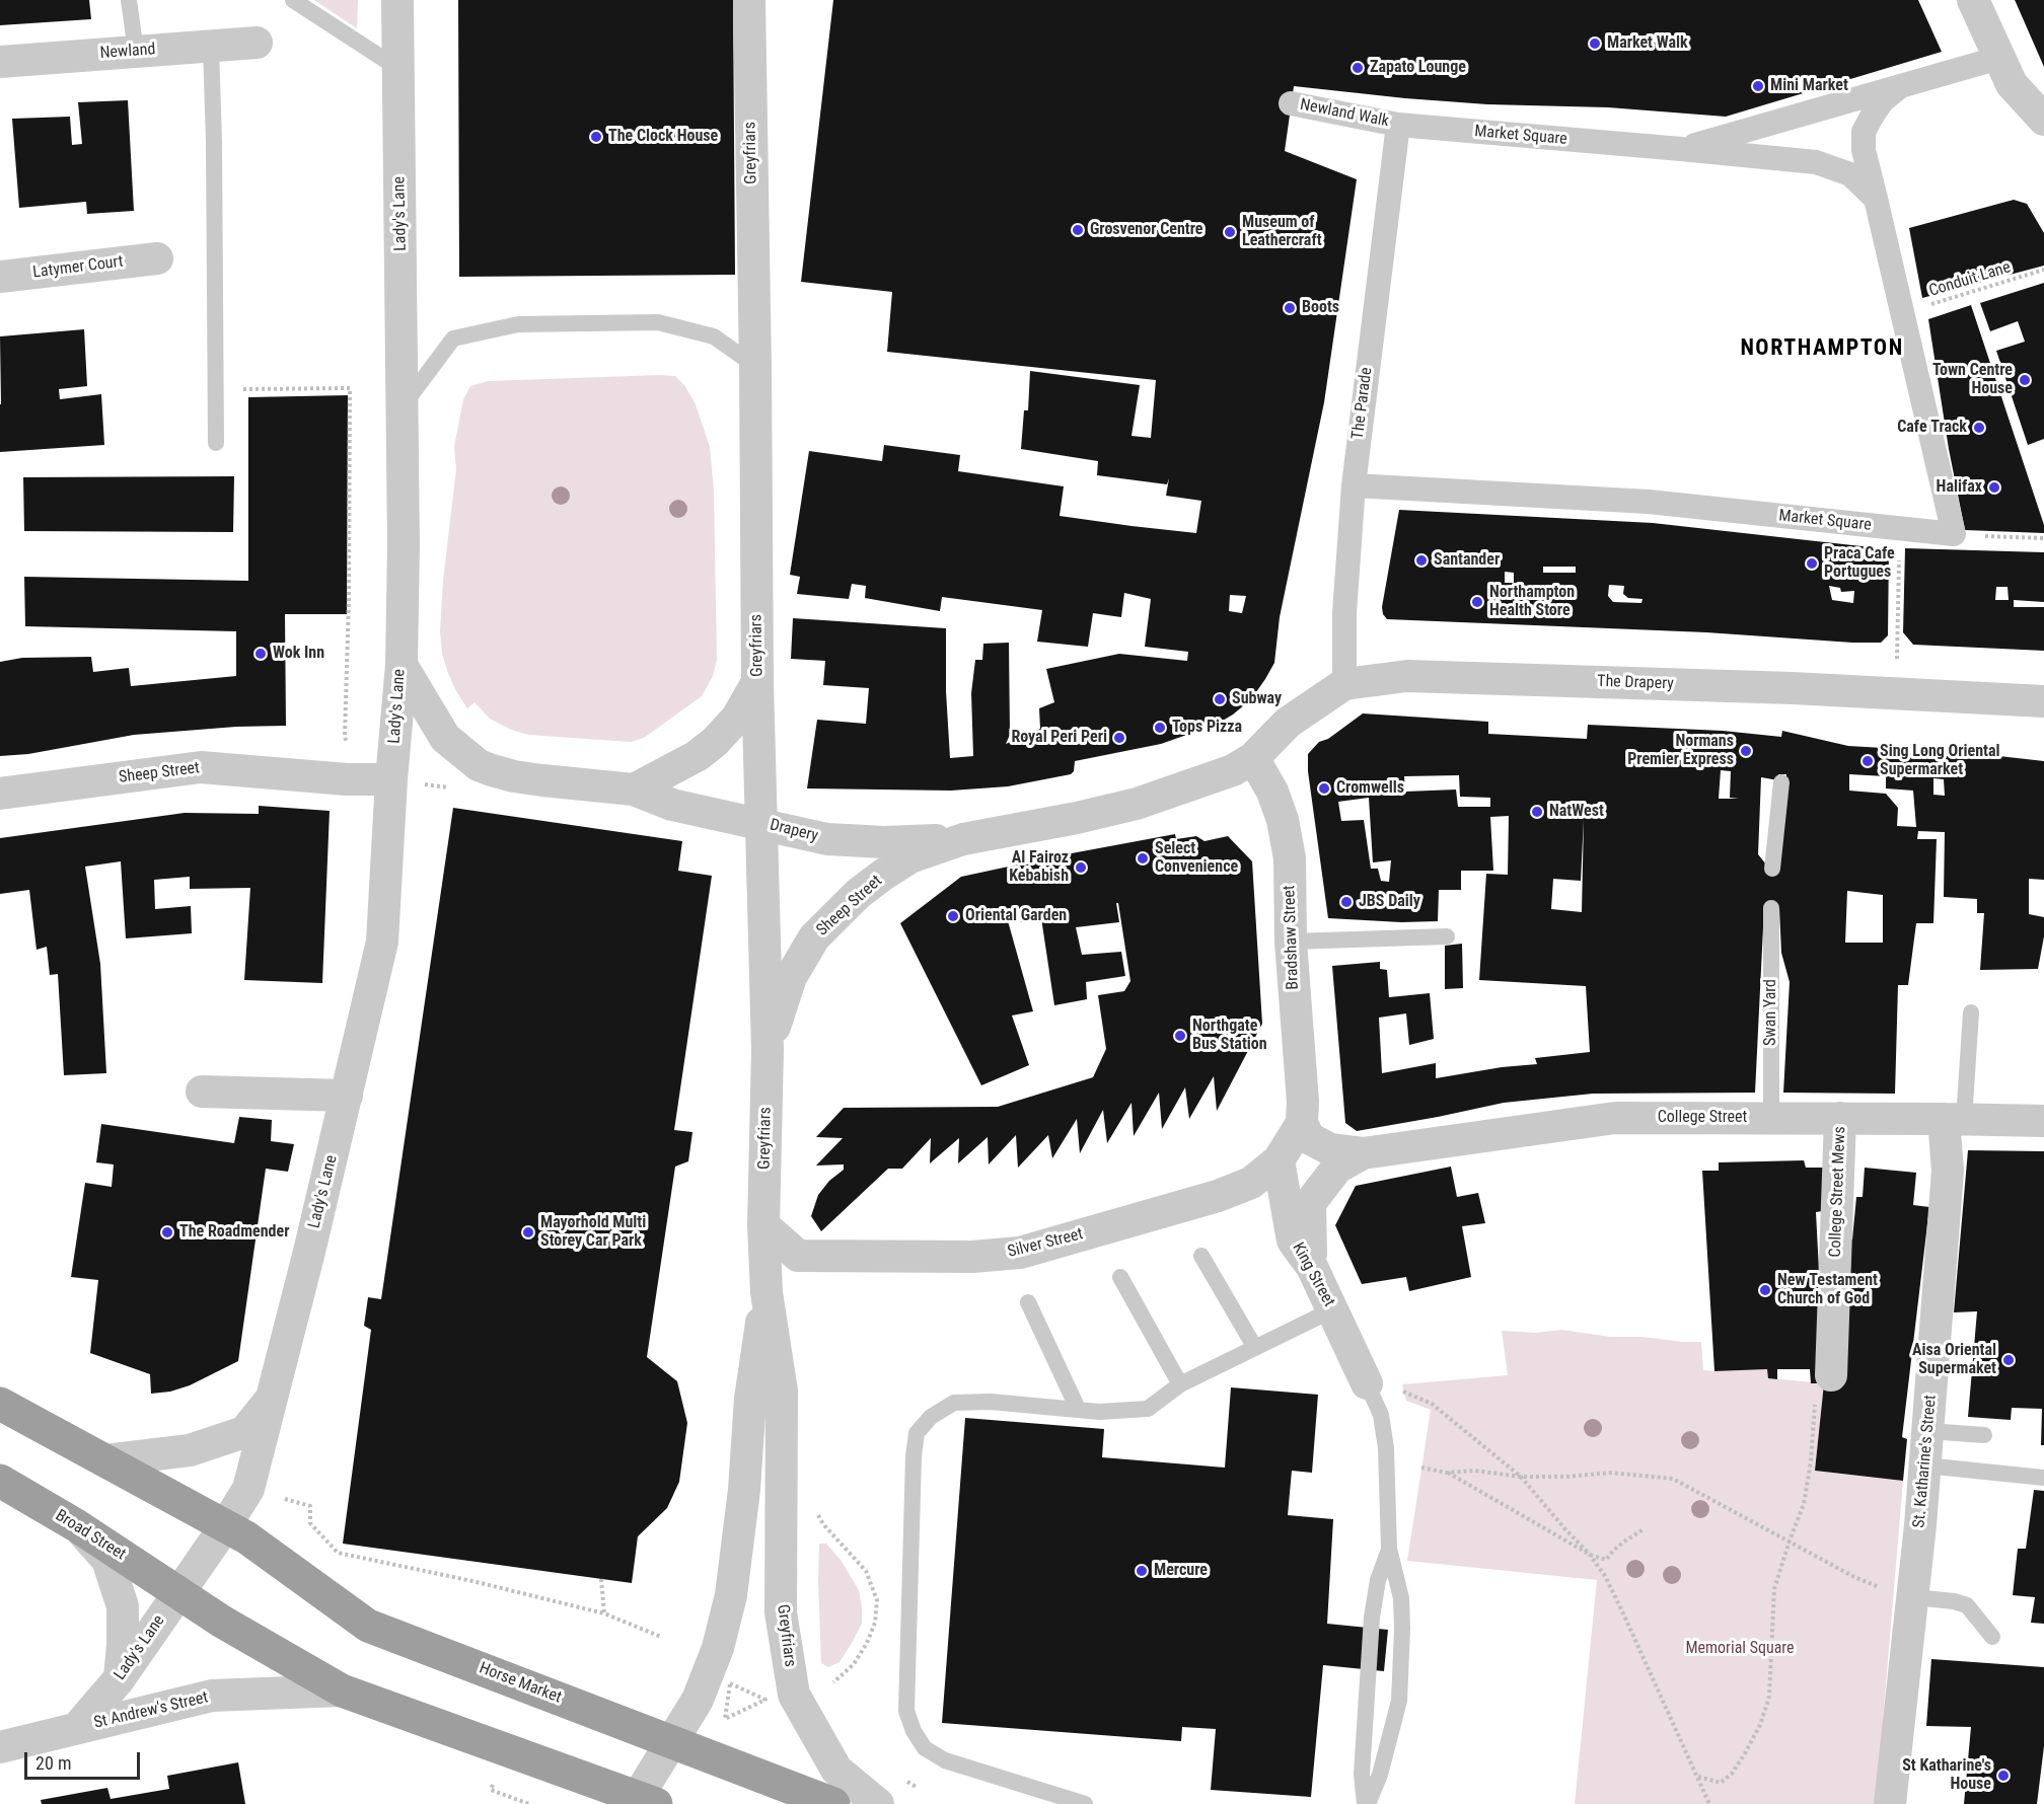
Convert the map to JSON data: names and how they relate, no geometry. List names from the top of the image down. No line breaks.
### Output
{"streets":{"highway":["Broad Street","Horse Market"],"street":["Newland","Newland Walk","Market Square","Greyfriars","Lady's Lane","Latymer Court","The Parade","The Drapery","Sheep Street","Drapery","Bradshaw Street","College Street","College Street Mews","Silver Street","King Street","St. Katharine's Street","St Andrew's Street"],"lane":["Swan Yard"],"path":["Conduit Lane"]},"crossings":[["Newland Walk","Market Square"],["Newland Walk","The Parade"],["Market Square","Conduit Lane"],["Market Square","The Parade"],["Greyfriars","Sheep Street"],["Greyfriars","Drapery"],["Greyfriars","Silver Street"],["Greyfriars","Horse Market"],["Lady's Lane","Sheep Street"],["Lady's Lane","Broad Street"],["Lady's Lane","Horse Market"],["Lady's Lane","St Andrew's Street"],["The Parade","The Drapery"],["The Drapery","Sheep Street"],["The Drapery","Bradshaw Street"],["Sheep Street","Drapery"],["Sheep Street","Bradshaw Street"],["Bradshaw Street","College Street"],["Bradshaw Street","Silver Street"],["Swan Yard","College Street"],["College Street","College Street Mews"],["College Street","Silver Street"],["College Street","King Street"],["College Street","St. Katharine's Street"],["Silver Street","King Street"]],"districts":["NORTHAMPTON"],"parks":["Memorial Square"],"places":["Market Walk","Zapato Lounge","Mini Market","The Clock House","Grosvenor Centre","Museum of Leathercraft","Boots","Town Centre House","Cafe Track","Halifax","Santander","Praca Cafe Portugues","Northampton Health Store","Wok Inn","Subway","Tops Pizza","Royal Peri Peri","Normans Premier Express","Sing Long Oriental Supermarket","Cromwells","NatWest","Select Convenience","Al Fairoz Kebabish","JBS Daily","Oriental Garden","Northgate Bus Station","The Roadmender","Mayorhold Multi Storey Car Park","New Testament Church of God","Aisa Oriental Supermaket","Mercure","St Katharine's House"],"scale_bar":"20 m"}
